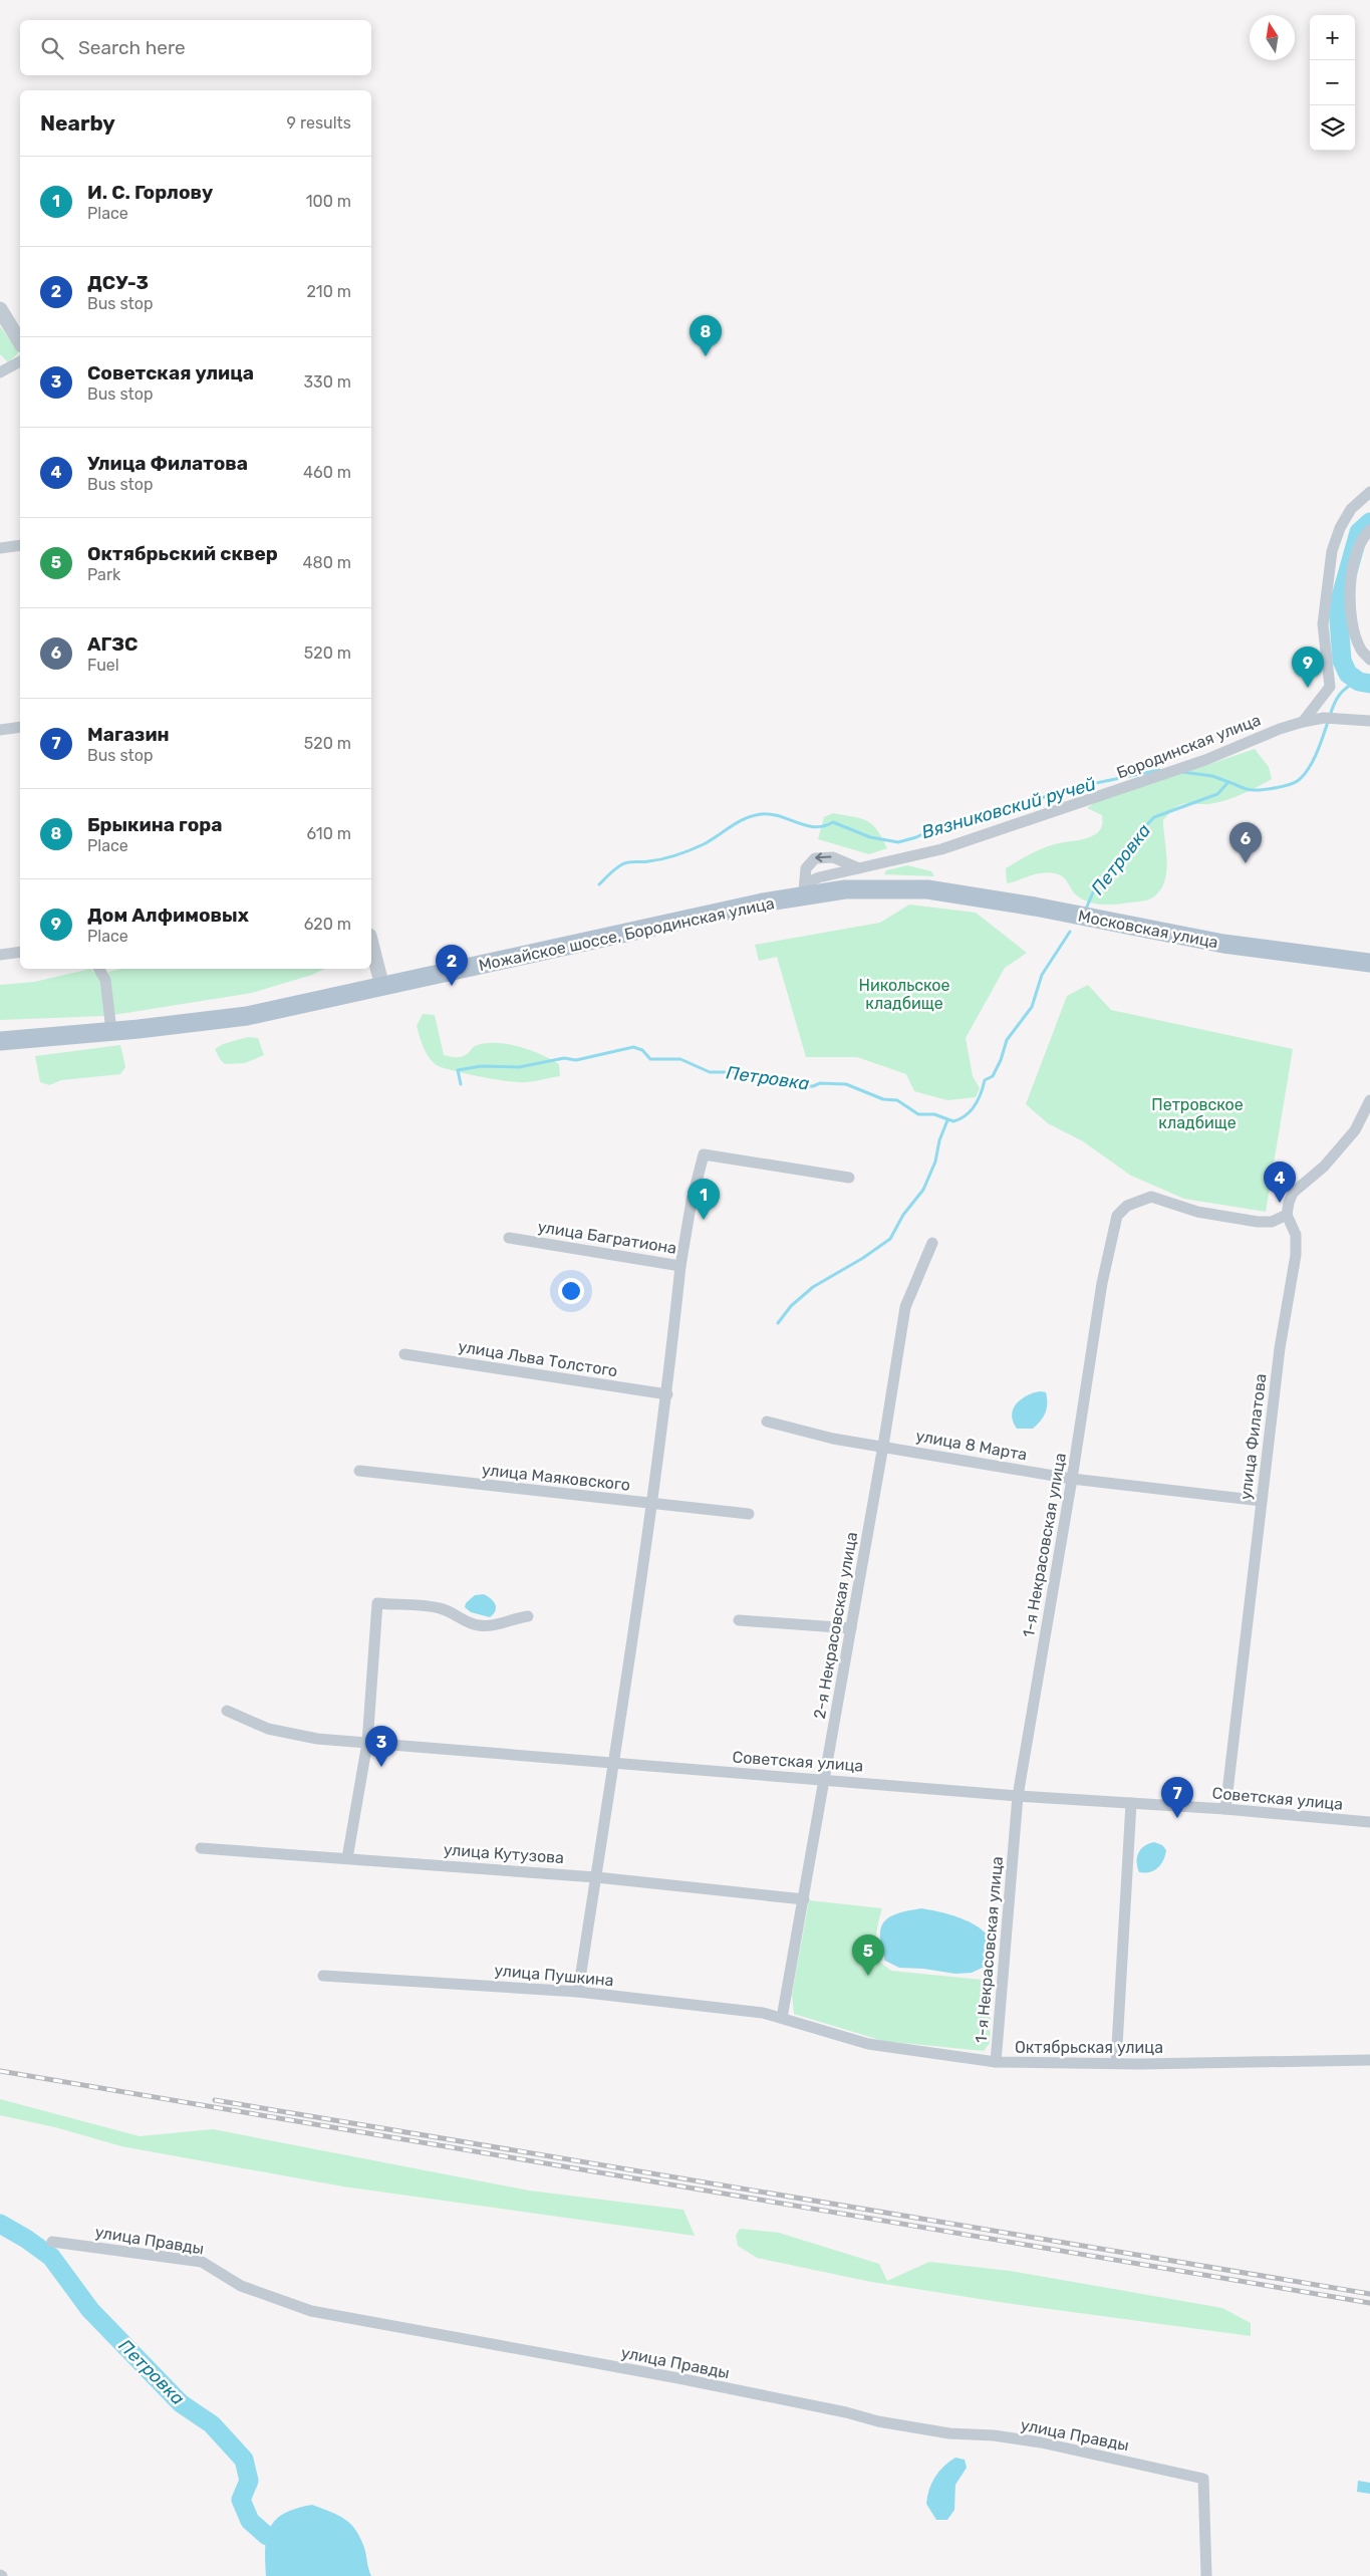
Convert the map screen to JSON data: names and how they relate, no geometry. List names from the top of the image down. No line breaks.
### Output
{"streets":{"main road":["Московская улица","Можайское шоссе, Бородинская улица"],"street":["Бородинская улица","улица Багратиона","улица Льва Толстого","улица Филатова","улица 8 Марта","улица Маяковского","1-я Некрасовская улица","2-я Некрасовская улица","Советская улица","улица Кутузова","улица Пушкина","Октябрьская улица","улица Правды"]},"crossings":[["Бородинская улица","Можайское шоссе, Бородинская улица"],["Московская улица","Можайское шоссе, Бородинская улица"],["улица Филатова","улица 8 Марта"],["улица Филатова","1-я Некрасовская улица"],["улица Филатова","Советская улица"],["улица 8 Марта","1-я Некрасовская улица"],["улица 8 Марта","2-я Некрасовская улица"],["1-я Некрасовская улица","Советская улица"],["1-я Некрасовская улица","Октябрьская улица"],["2-я Некрасовская улица","Советская улица"],["2-я Некрасовская улица","улица Кутузова"],["2-я Некрасовская улица","улица Пушкина"],["2-я Некрасовская улица","Октябрьская улица"],["улица Пушкина","Октябрьская улица"]],"water":["Вязниковский ручей","Петровка"],"parks":["Никольское кладбище","Петровское кладбище"],"north":"top","page":{"map_buttons":["+","−"],"search":"Search here","heading":["Nearby","9 results"],"list":[{"mark":"1","name":"И. С. Горлову","note":"Place","value":"100 m"},{"mark":"2","name":"ДСУ-3","note":"Bus stop","value":"210 m"},{"mark":"3","name":"Советская улица","note":"Bus stop","value":"330 m"},{"mark":"4","name":"Улица Филатова","note":"Bus stop","value":"460 m"},{"mark":"5","name":"Октябрьский сквер","note":"Park","value":"480 m"},{"mark":"6","name":"АГЗС","note":"Fuel","value":"520 m"},{"mark":"7","name":"Магазин","note":"Bus stop","value":"520 m"},{"mark":"8","name":"Брыкина гора","note":"Place","value":"610 m"},{"mark":"9","name":"Дом Алфимовых","note":"Place","value":"620 m"}],"pins":["8","9","6","2","4","1","3","7","5"]}}
